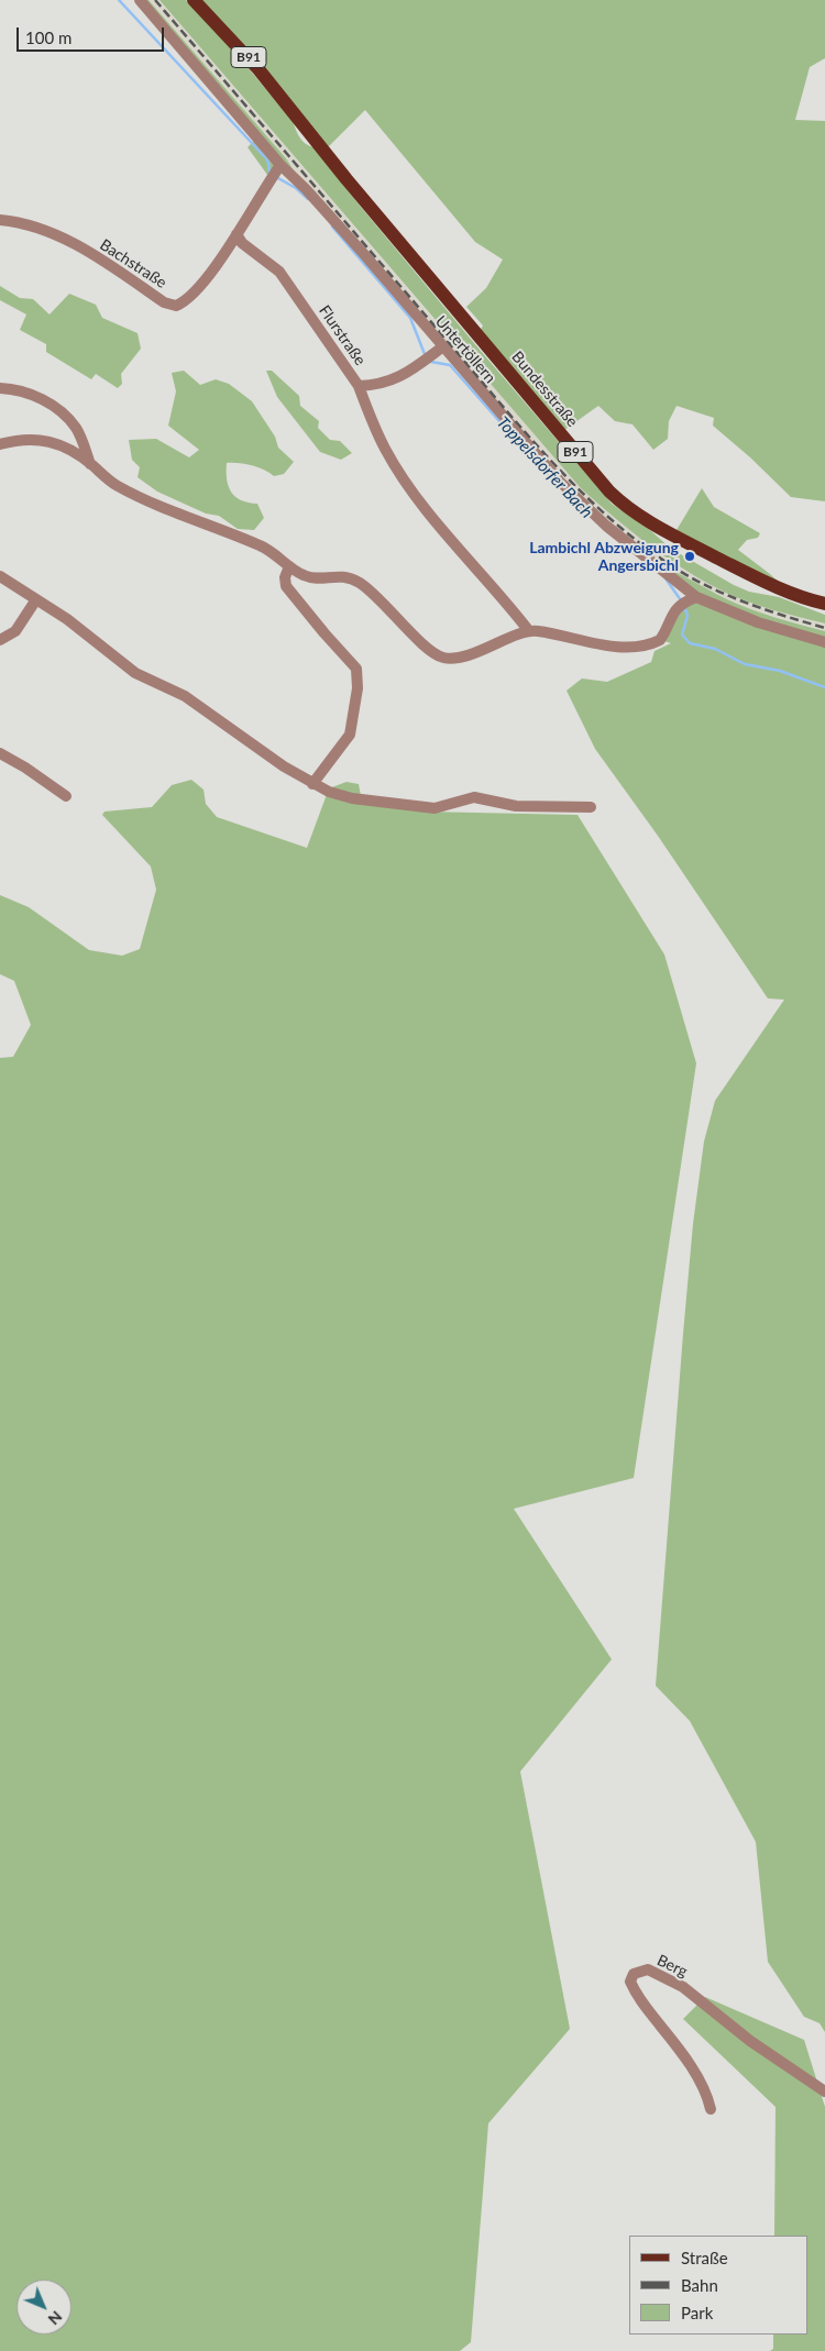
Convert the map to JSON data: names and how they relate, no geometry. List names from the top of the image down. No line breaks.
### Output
{"streets":{"main road":["B91","Bundesstraße"],"street":["Bachstraße","Flurstraße","Untertöllern","Berg"]},"crossings":[["Bachstraße","Flurstraße"],["Bachstraße","Untertöllern"],["Flurstraße","Untertöllern"]],"water":["Toppelsdorfer Bach"],"places":["Lambichl Abzweigung Angersbichl"],"legend":["Straße","Bahn","Park"],"scale_bar":"100 m","north":"bottom right"}
